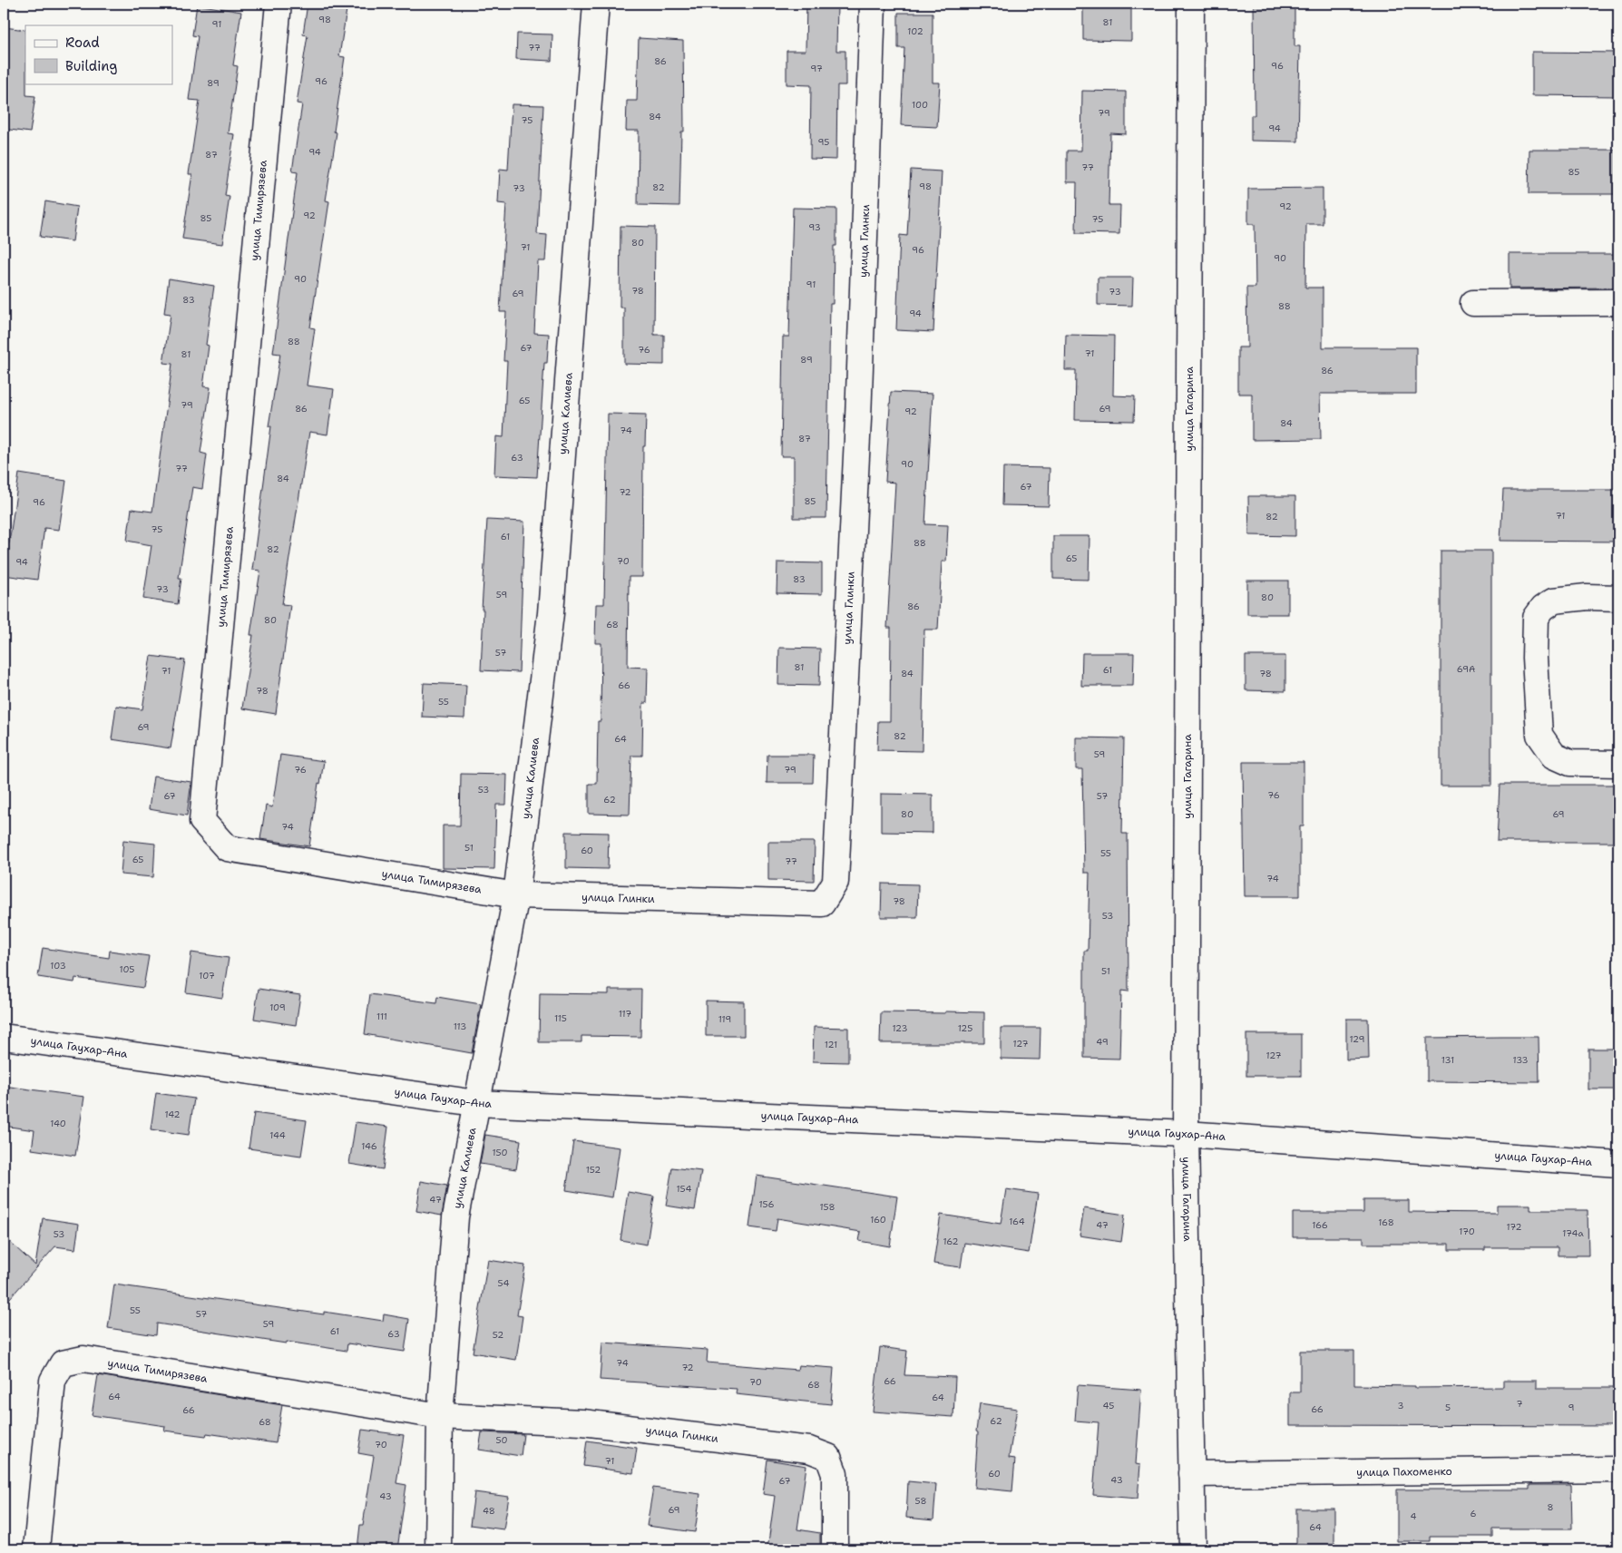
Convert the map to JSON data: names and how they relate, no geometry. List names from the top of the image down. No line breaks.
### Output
{"streets":{"street":["улица Тимирязева","улица Глинки","улица Гагарина","улица Калиева","улица Гаухар-Ана","улица Пахоменко"]},"crossings":[["улица Тимирязева","улица Глинки"],["улица Тимирязева","улица Калиева"],["улица Глинки","улица Калиева"],["улица Гагарина","улица Гаухар-Ана"],["улица Гагарина","улица Пахоменко"],["улица Калиева","улица Гаухар-Ана"]],"house_numbers":["98","81","91","102","77","86","96","97","96","89","100","79","84","75","94","95","94","87","77","85","98","82","73","92","92","85","75","93","80","71","96","90","90","91","78","73","69","83","88","94","88","67","76","71","81","89","86","65","79","86","69","92","84","74","87","63","90","77","84","67","72","85","96","71","82","75","61","88","82","65","70","94","83","73","59","80","86","80","68","57","81","69А","61","71","84","78","66","78","55","69","82","64","59","76","79","53","76","67","57","62","80","69","74","51","60","55","65","77","74","78","53","103","105","51","107","109","117","111","115","119","113","123","125","129","49","127","121","127","131","133","142","140","144","146","150","152","154","47","156","158","160","164","168","47","166","172","170","174а","53","162","54","55","57","59","61","63","52","74","72","66","70","68","64","64","7","45","3","5","9","66","66","62","68","50","70","71","60","43","67","43","58","8","69","48","6","4","64"],"legend":["Road","Building"]}
